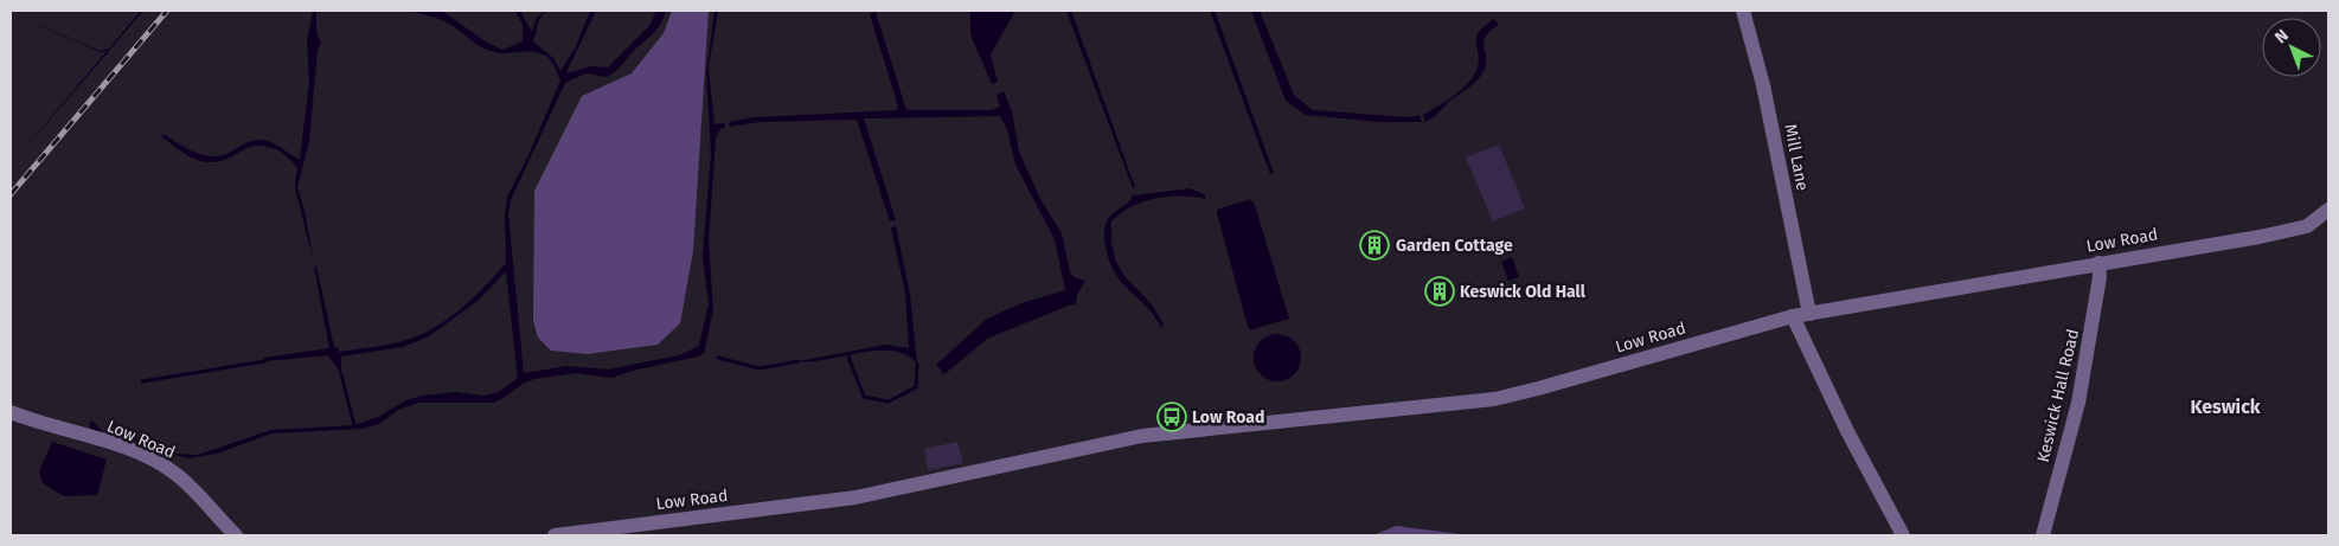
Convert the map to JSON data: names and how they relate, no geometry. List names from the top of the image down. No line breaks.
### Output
{"streets":{"street":["Mill Lane","Low Road","Keswick Hall Road"]},"crossings":[["Mill Lane","Low Road"],["Low Road","Keswick Hall Road"]],"districts":["Keswick"],"places":{"building":["Garden Cottage","Keswick Old Hall"],"bus stop":["Low Road"]},"north":"top left"}
